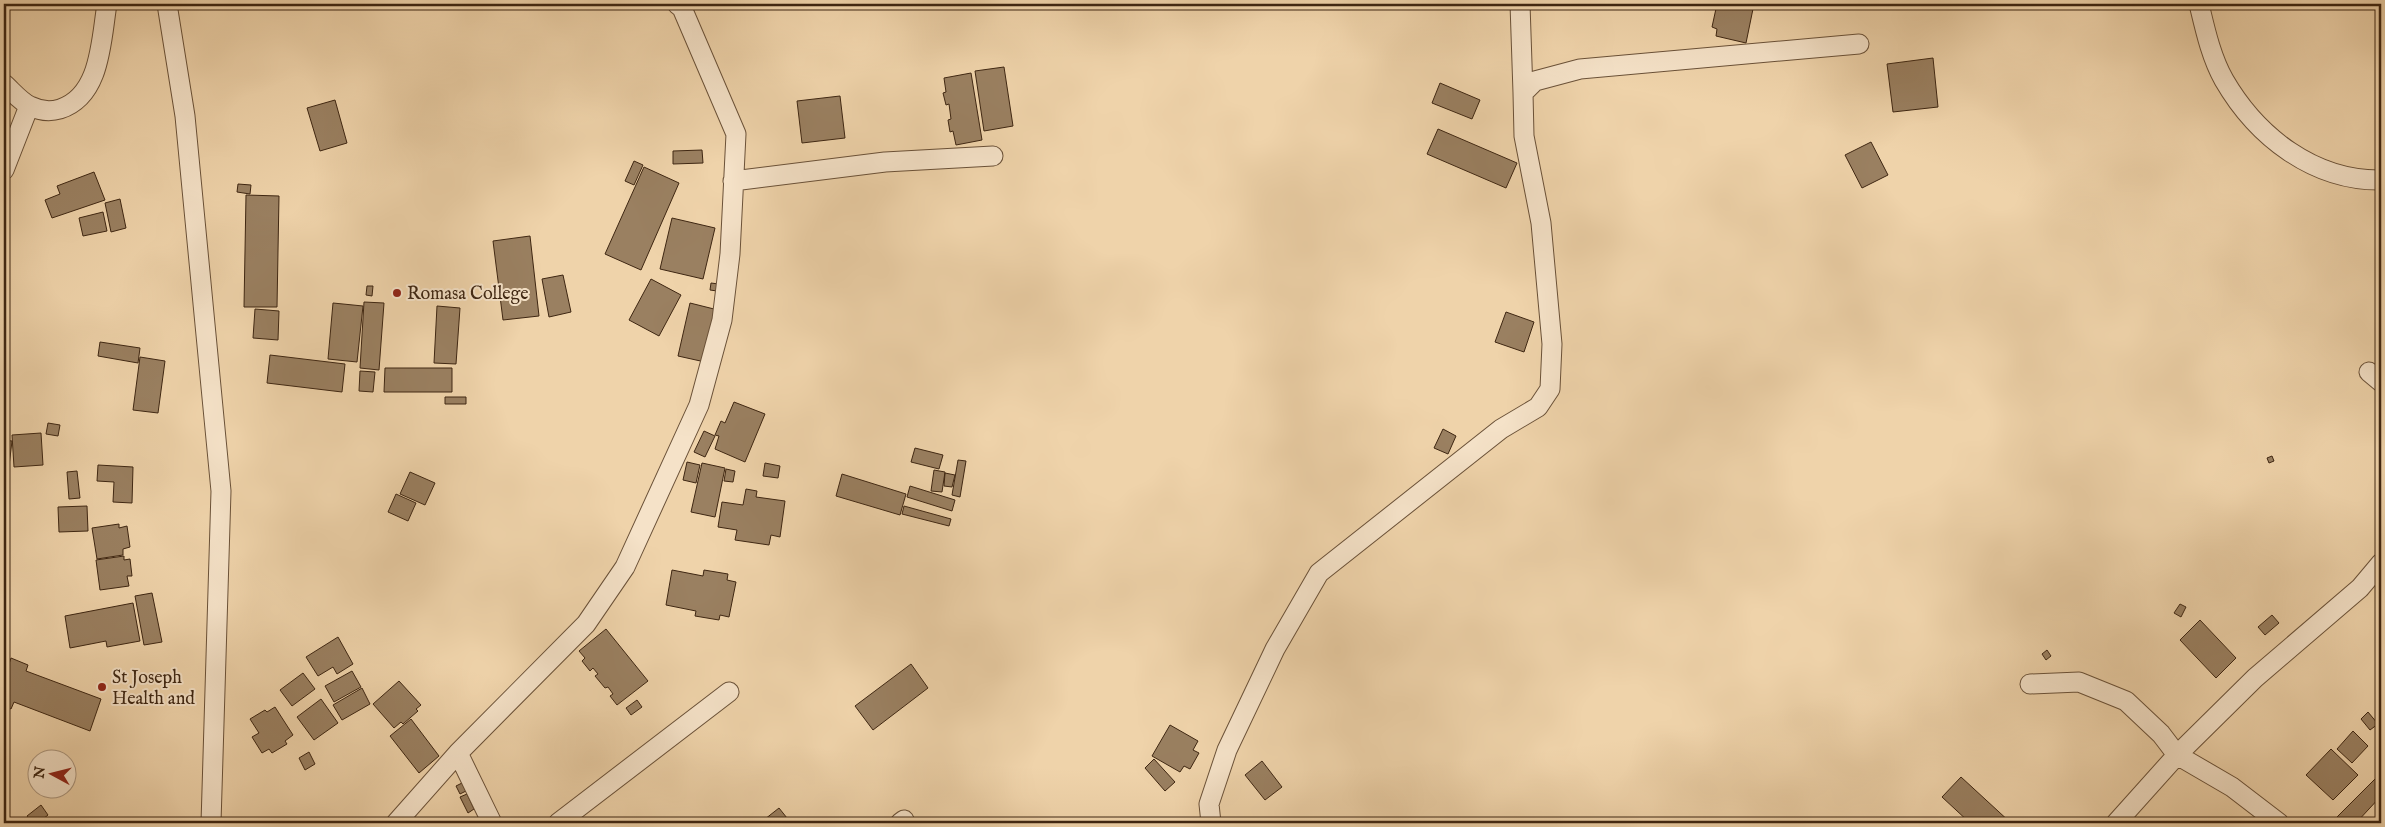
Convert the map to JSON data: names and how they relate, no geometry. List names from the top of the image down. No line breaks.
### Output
{"places":["Romasa College","St Joseph Health and"],"north":"left"}
